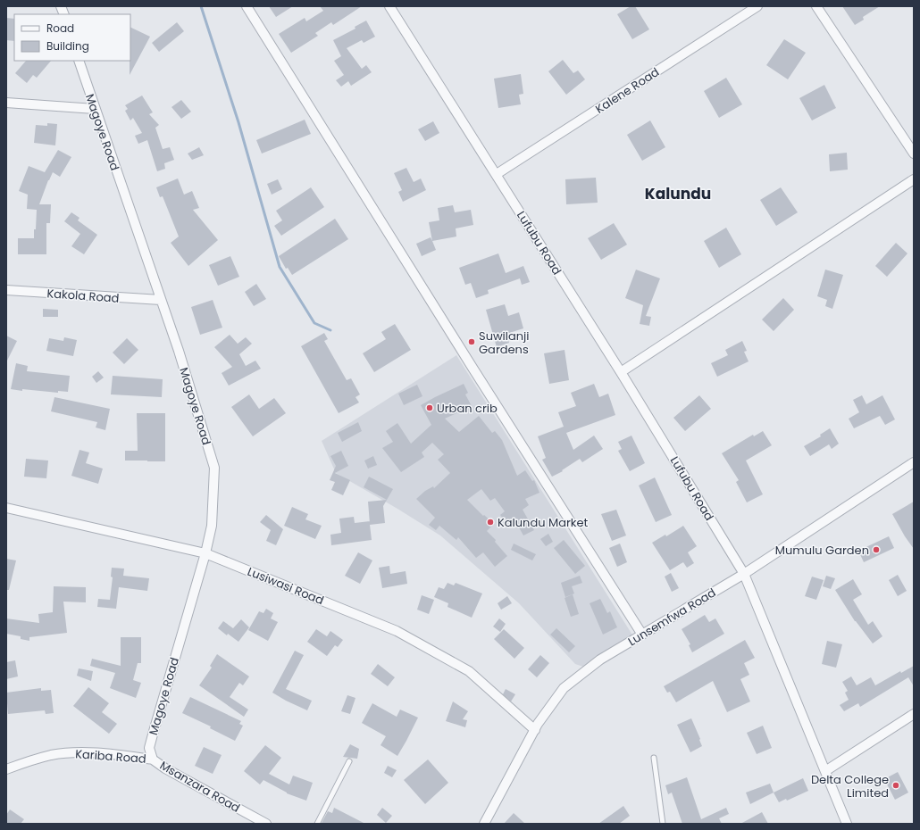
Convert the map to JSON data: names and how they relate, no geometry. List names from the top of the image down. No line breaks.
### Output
{"streets":{"street":["Kalene Road","Magoye Road","Lufubu Road","Kakola Road","Lusiwasi Road","Lunsemfwa Road","Kariba Road","Msanzara Road"]},"crossings":[["Kalene Road","Lufubu Road"],["Magoye Road","Kakola Road"],["Magoye Road","Lusiwasi Road"],["Magoye Road","Kariba Road"],["Magoye Road","Msanzara Road"],["Lufubu Road","Lunsemfwa Road"],["Lusiwasi Road","Lunsemfwa Road"],["Kariba Road","Msanzara Road"]],"districts":["Kalundu"],"places":["Suwilanji Gardens","Urban crib","Kalundu Market","Mumulu Garden","Delta College Limited"],"legend":["Road","Building"]}
